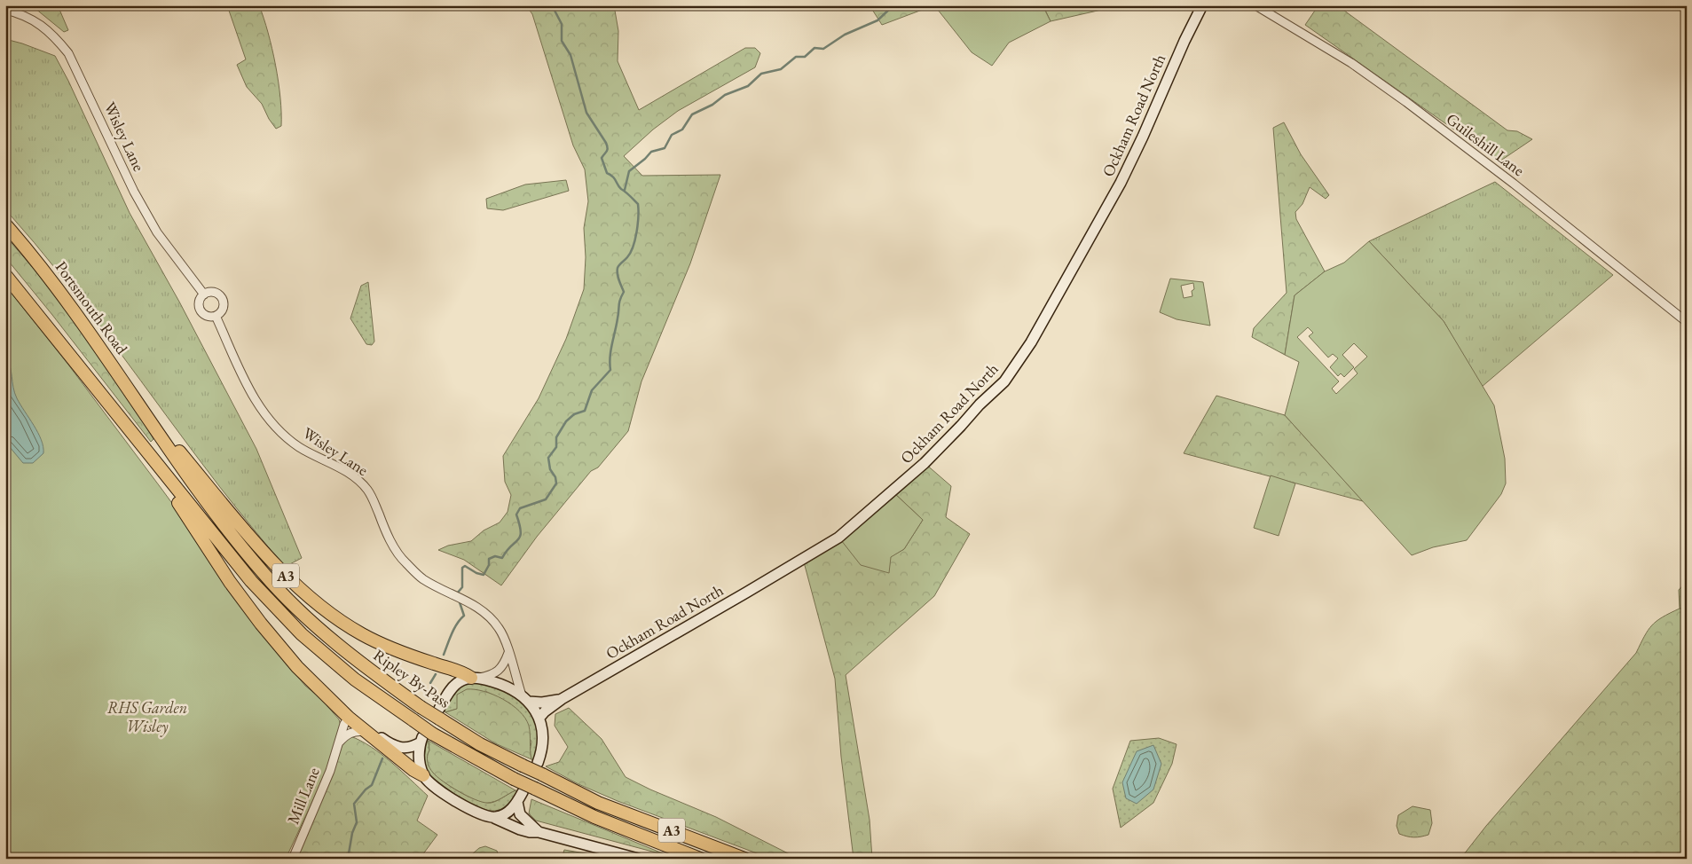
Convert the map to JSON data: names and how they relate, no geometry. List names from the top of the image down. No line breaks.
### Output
{"streets":{"highway":["Portsmouth Road","A3","Ripley By-Pass"],"main road":["Ockham Road North"],"street":["Wisley Lane","Guileshill Lane","Mill Lane"]},"crossings":[["Ockham Road North","Wisley Lane"],["Portsmouth Road","A3"],["Portsmouth Road","Ripley By-Pass"],["A3","Ripley By-Pass"],["A3","Mill Lane"]],"parks":["RHS Garden Wisley"]}
